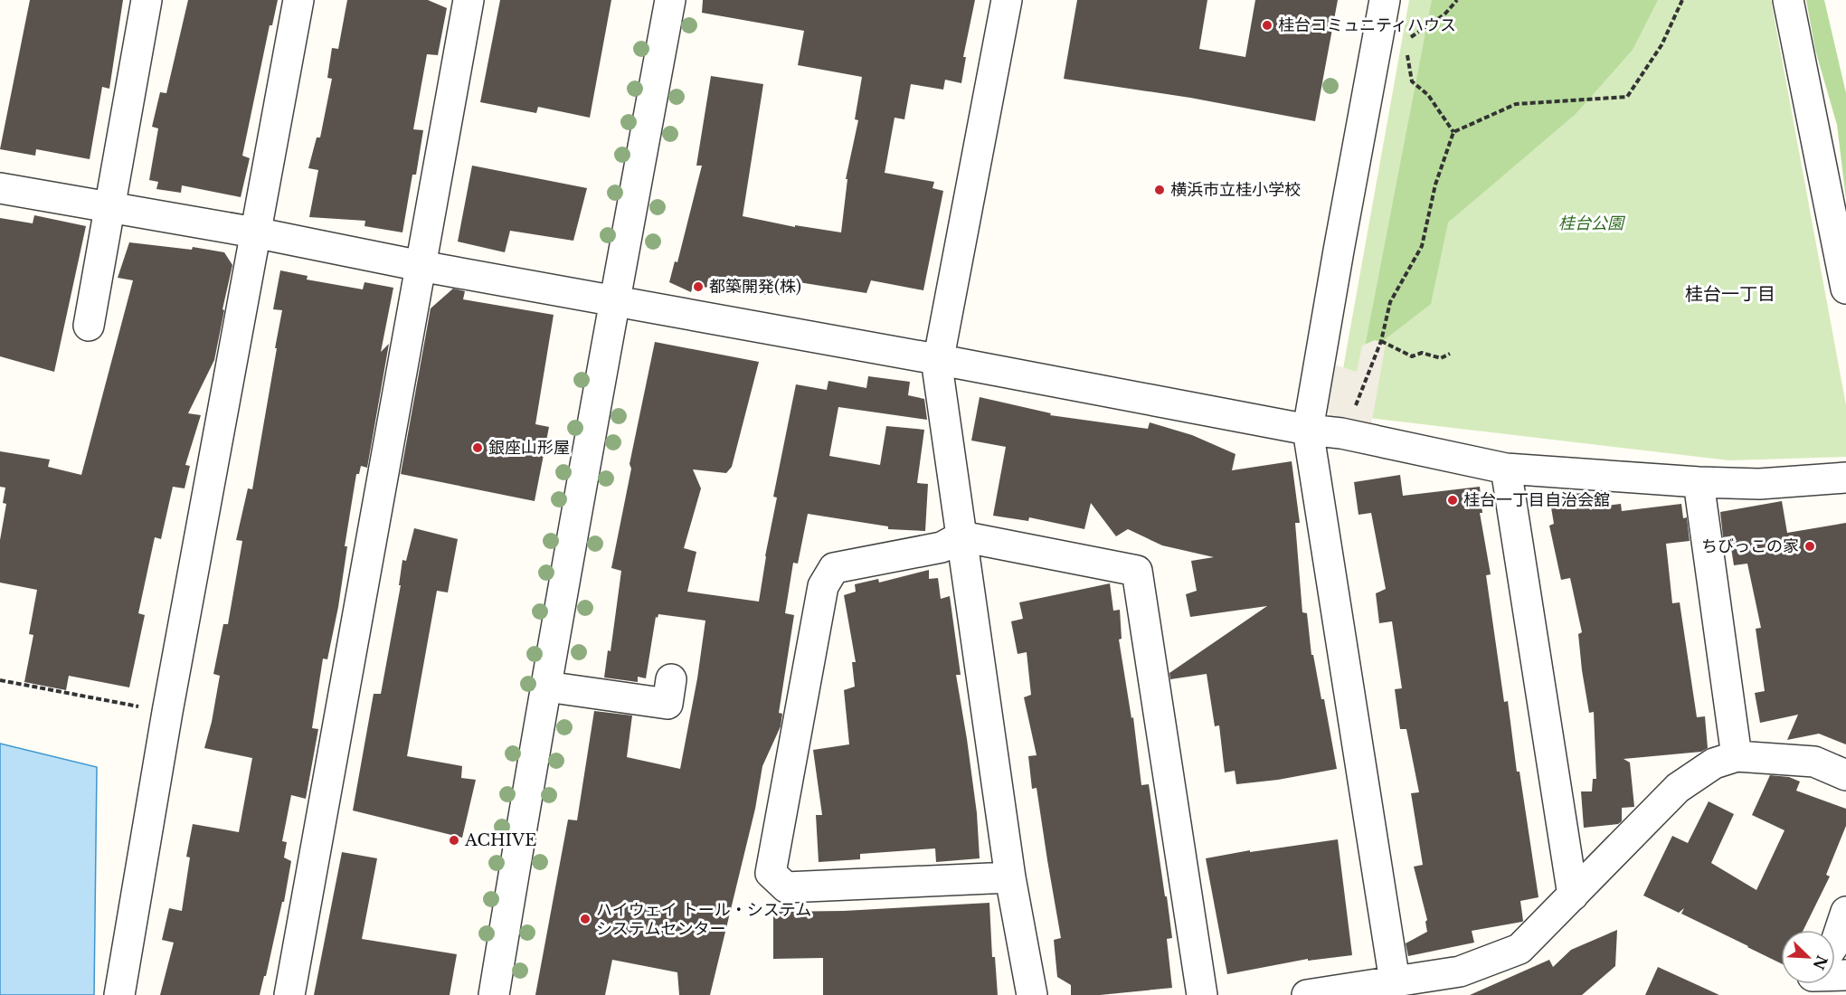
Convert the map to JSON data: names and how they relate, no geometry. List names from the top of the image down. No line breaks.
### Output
{"districts":["桂台一丁目"],"parks":["桂台公園"],"places":["桂台コミュニティハウス","横浜市立桂小学校","都築開発(株)","銀座山形屋","桂台一丁目自治会舘","ちびっこの家","ACHIVE","ハイウェイ トール・システム システムセンター"],"north":"bottom right"}
